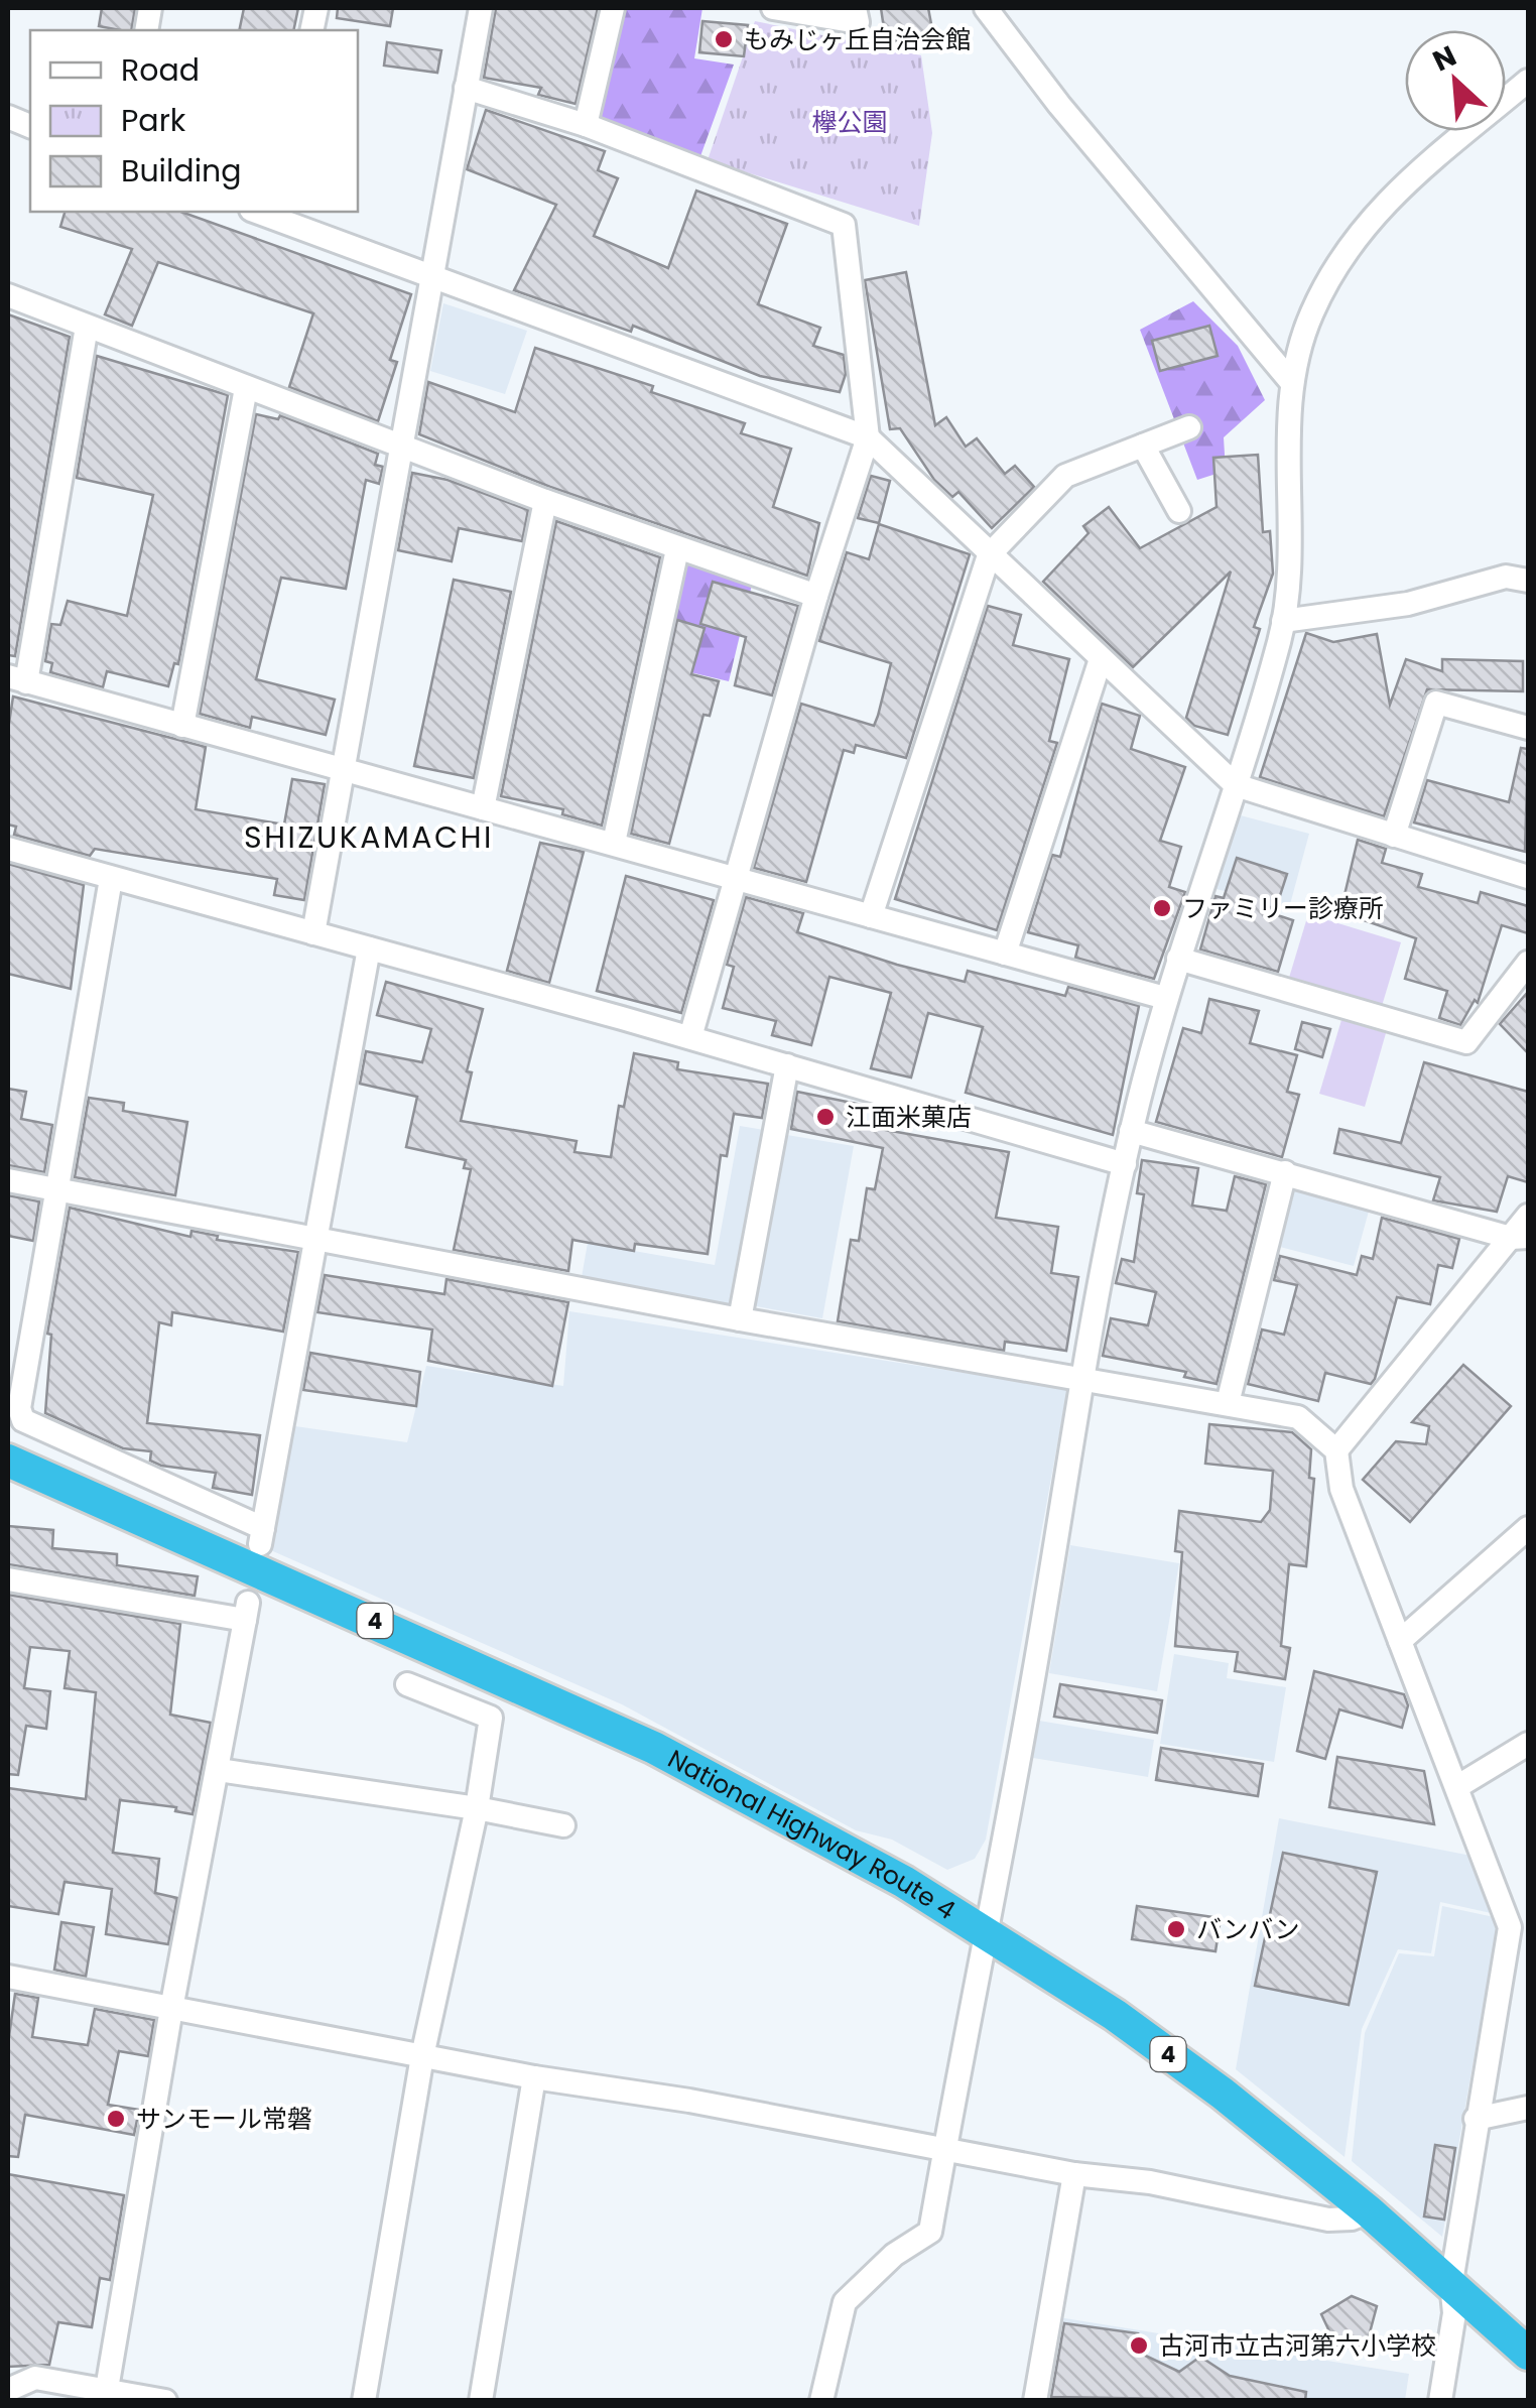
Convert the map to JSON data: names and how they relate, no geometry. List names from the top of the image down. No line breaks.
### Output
{"streets":{"highway":["4","National Highway Route 4"]},"districts":["SHIZUKAMACHI"],"parks":["欅公園"],"places":["もみじヶ丘自治会館","ファミリー診療所","江面米菓店","バンバン","サンモール常磐","古河市立古河第六小学校"],"legend":["Road","Park","Building"],"north":"top left"}
